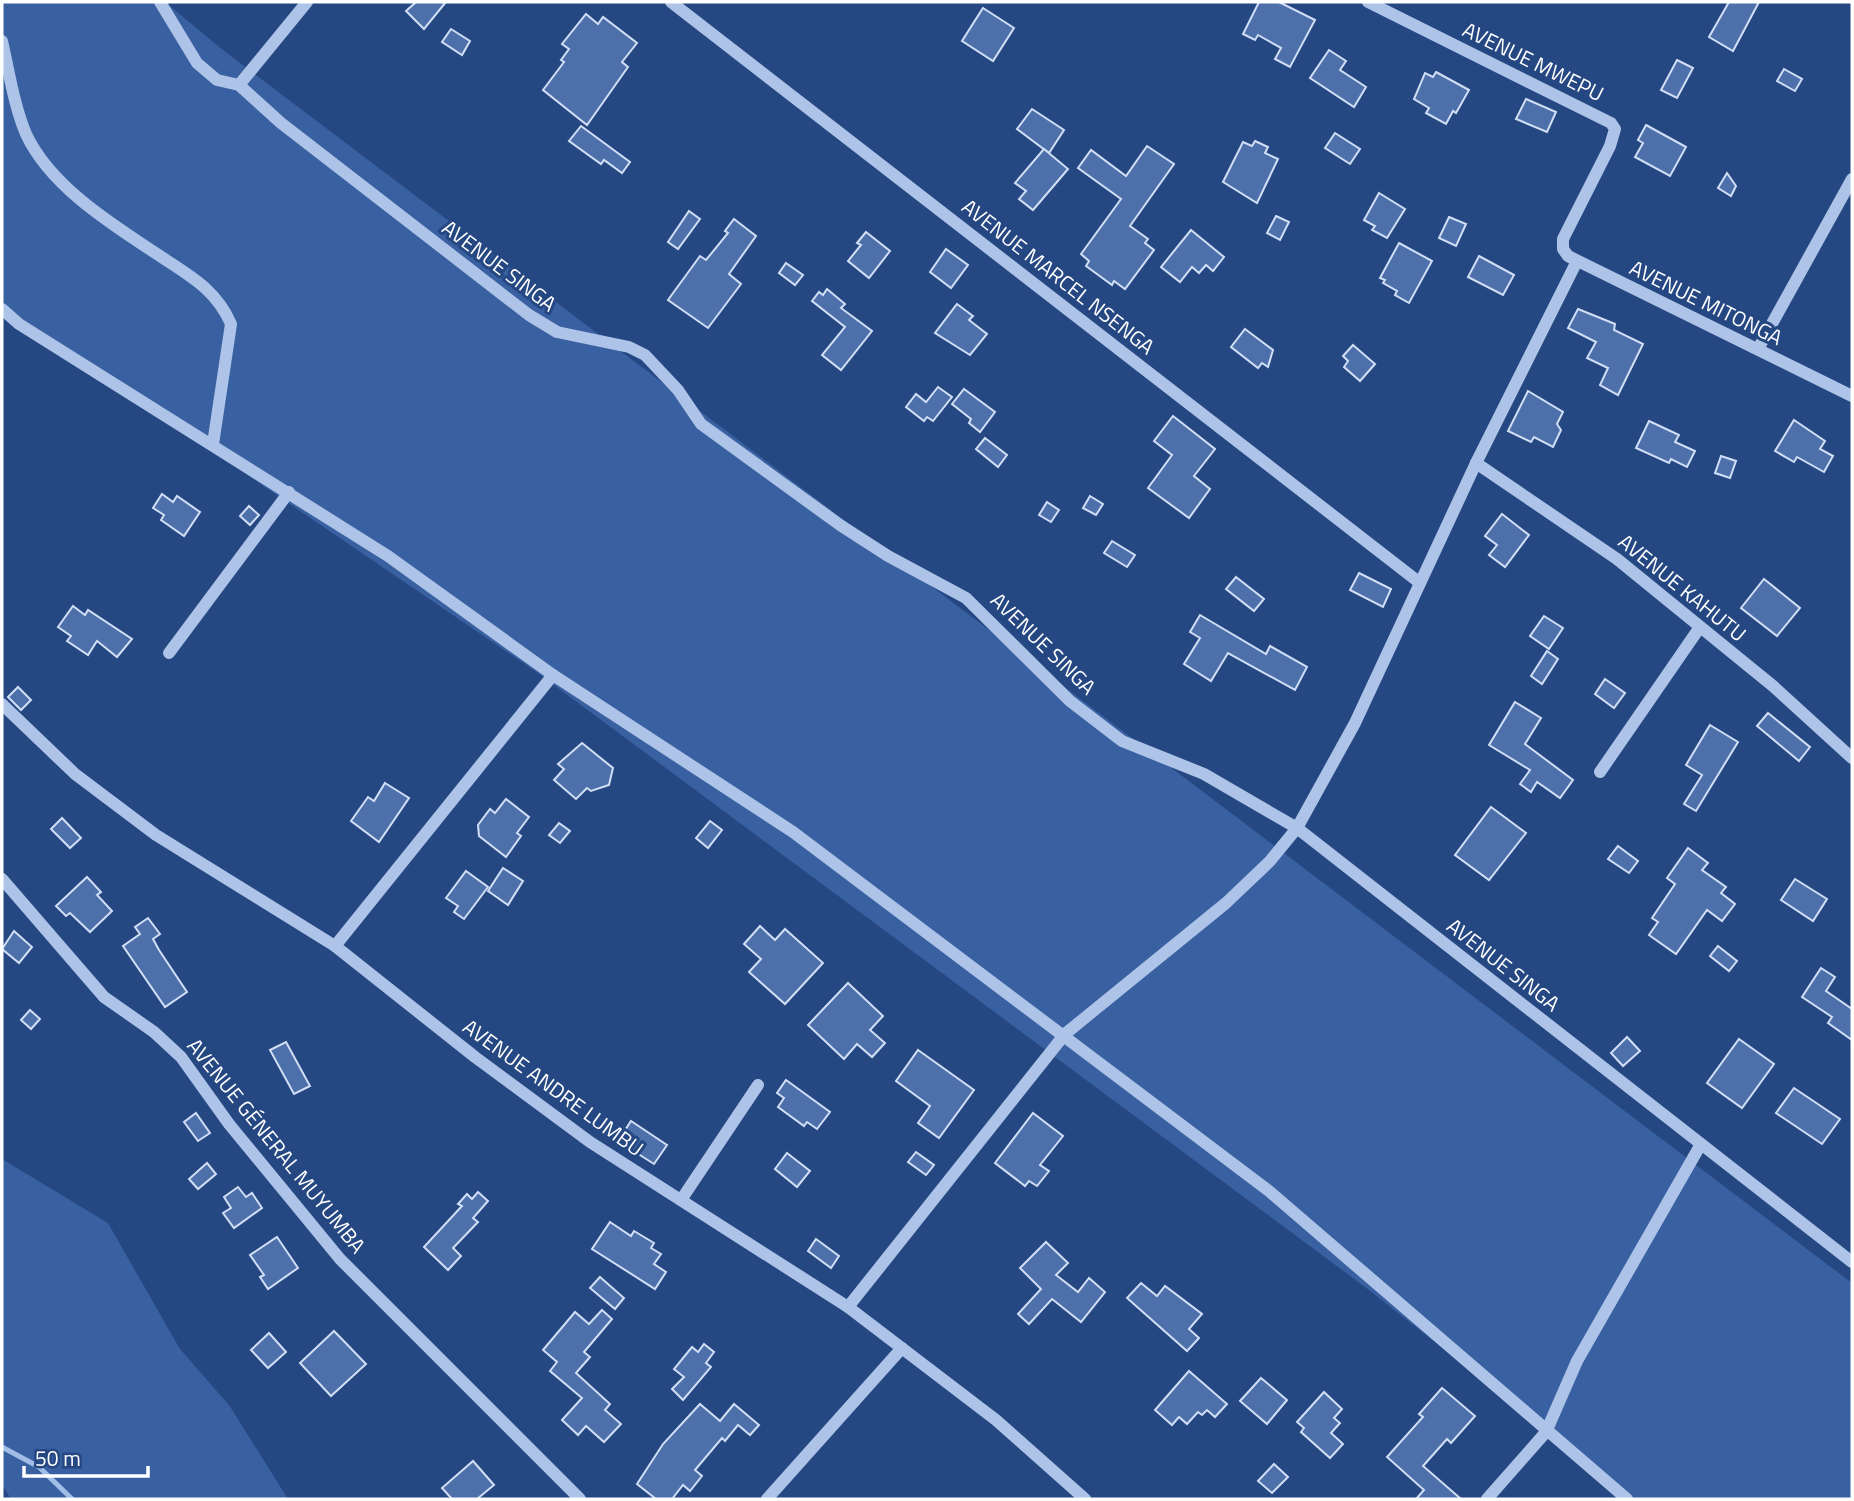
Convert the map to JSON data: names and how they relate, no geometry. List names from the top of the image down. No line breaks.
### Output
{"streets":{"street":["AVENUE MWEPU","AVENUE SINGA","AVENUE MARCEL NSENGA","AVENUE MITONGA","AVENUE KAHUTU","AVENUE ANDRE LUMBU","AVENUE GÉNERAL MUYUMBA"]},"crossings":[["AVENUE MWEPU","AVENUE MITONGA"]],"scale_bar":"50 m"}
